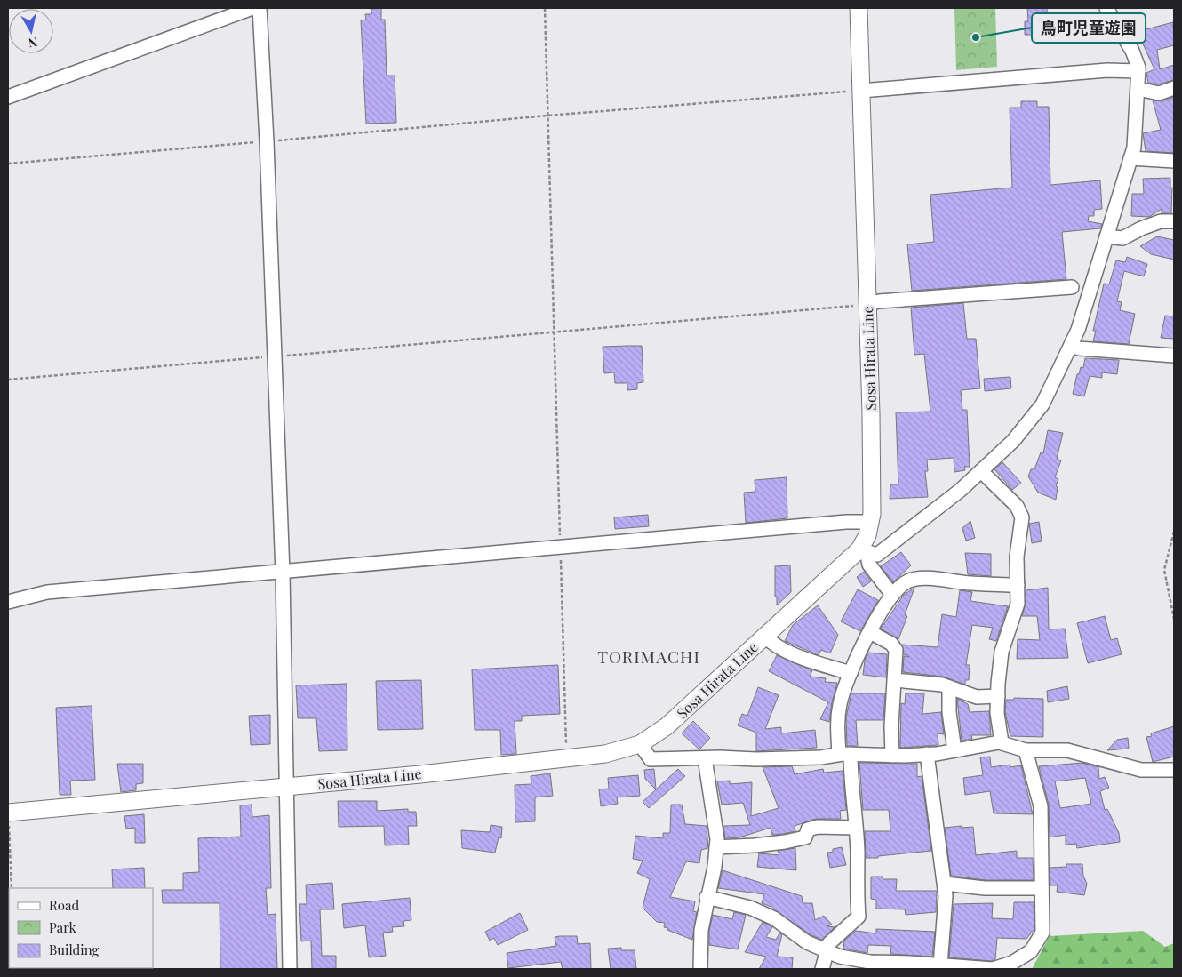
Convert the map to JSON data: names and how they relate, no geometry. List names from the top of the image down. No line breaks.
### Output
{"streets":{"main road":["Sosa Hirata Line"]},"districts":["TORIMACHI"],"places":["鳥町児童遊園"],"legend":["Road","Park","Building"],"north":"bottom"}
